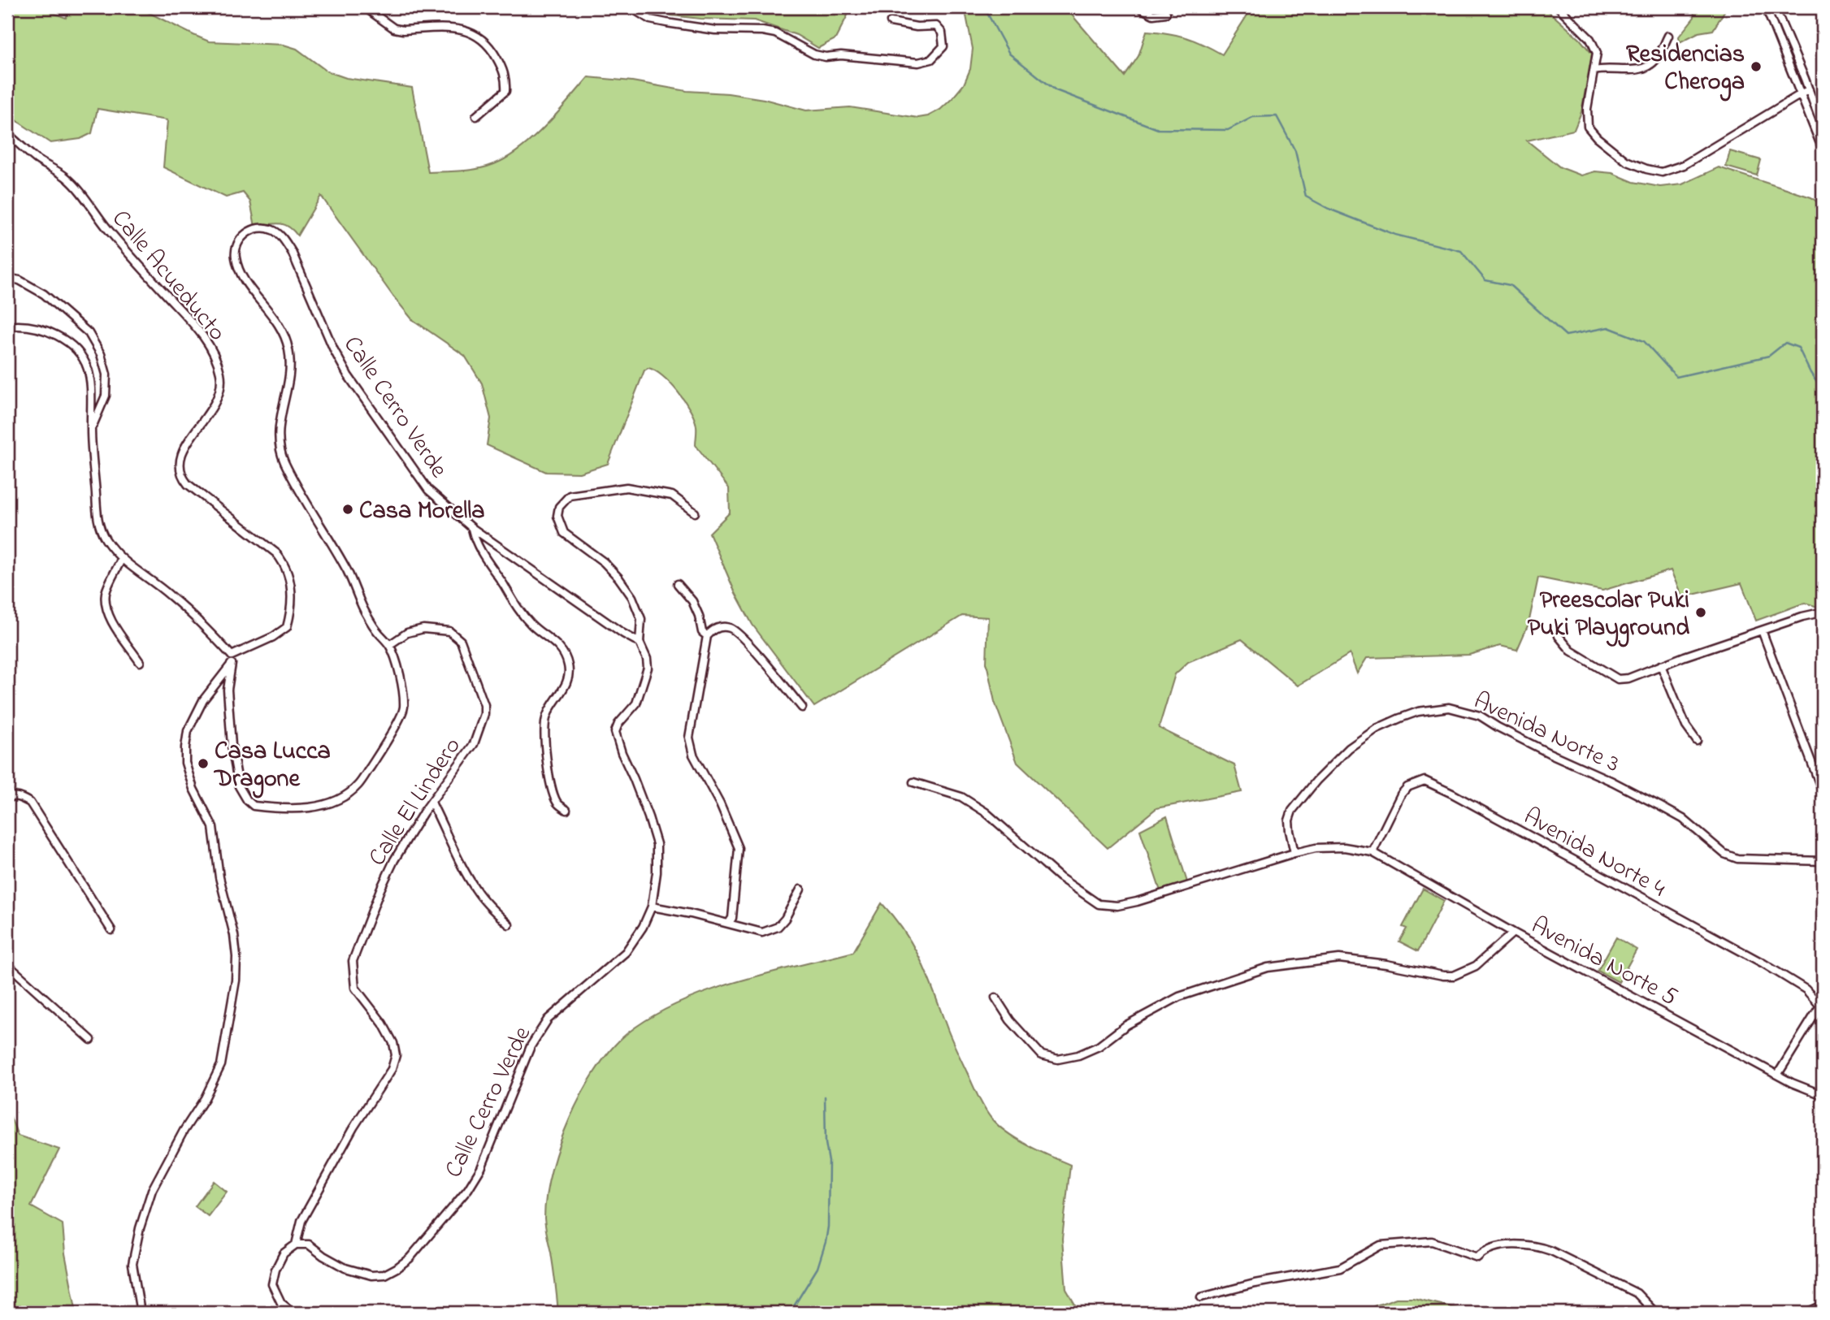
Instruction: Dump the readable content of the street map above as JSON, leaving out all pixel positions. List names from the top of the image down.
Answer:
{
  "streets": {
    "street": [
      "Calle Acueducto",
      "Calle Cerro Verde",
      "Avenida Norte 3",
      "Calle El Lindero",
      "Avenida Norte 4",
      "Avenida Norte 5"
    ]
  },
  "crossings": [
    ["Calle Acueducto", "Calle Cerro Verde"],
    ["Calle Cerro Verde", "Calle El Lindero"],
    ["Avenida Norte 4", "Avenida Norte 5"]
  ],
  "places": [
    "Residencias Cheroga",
    "Casa Morella",
    "Preescolar Puki Puki Playground",
    "Casa Lucca Dragone"
  ]
}
